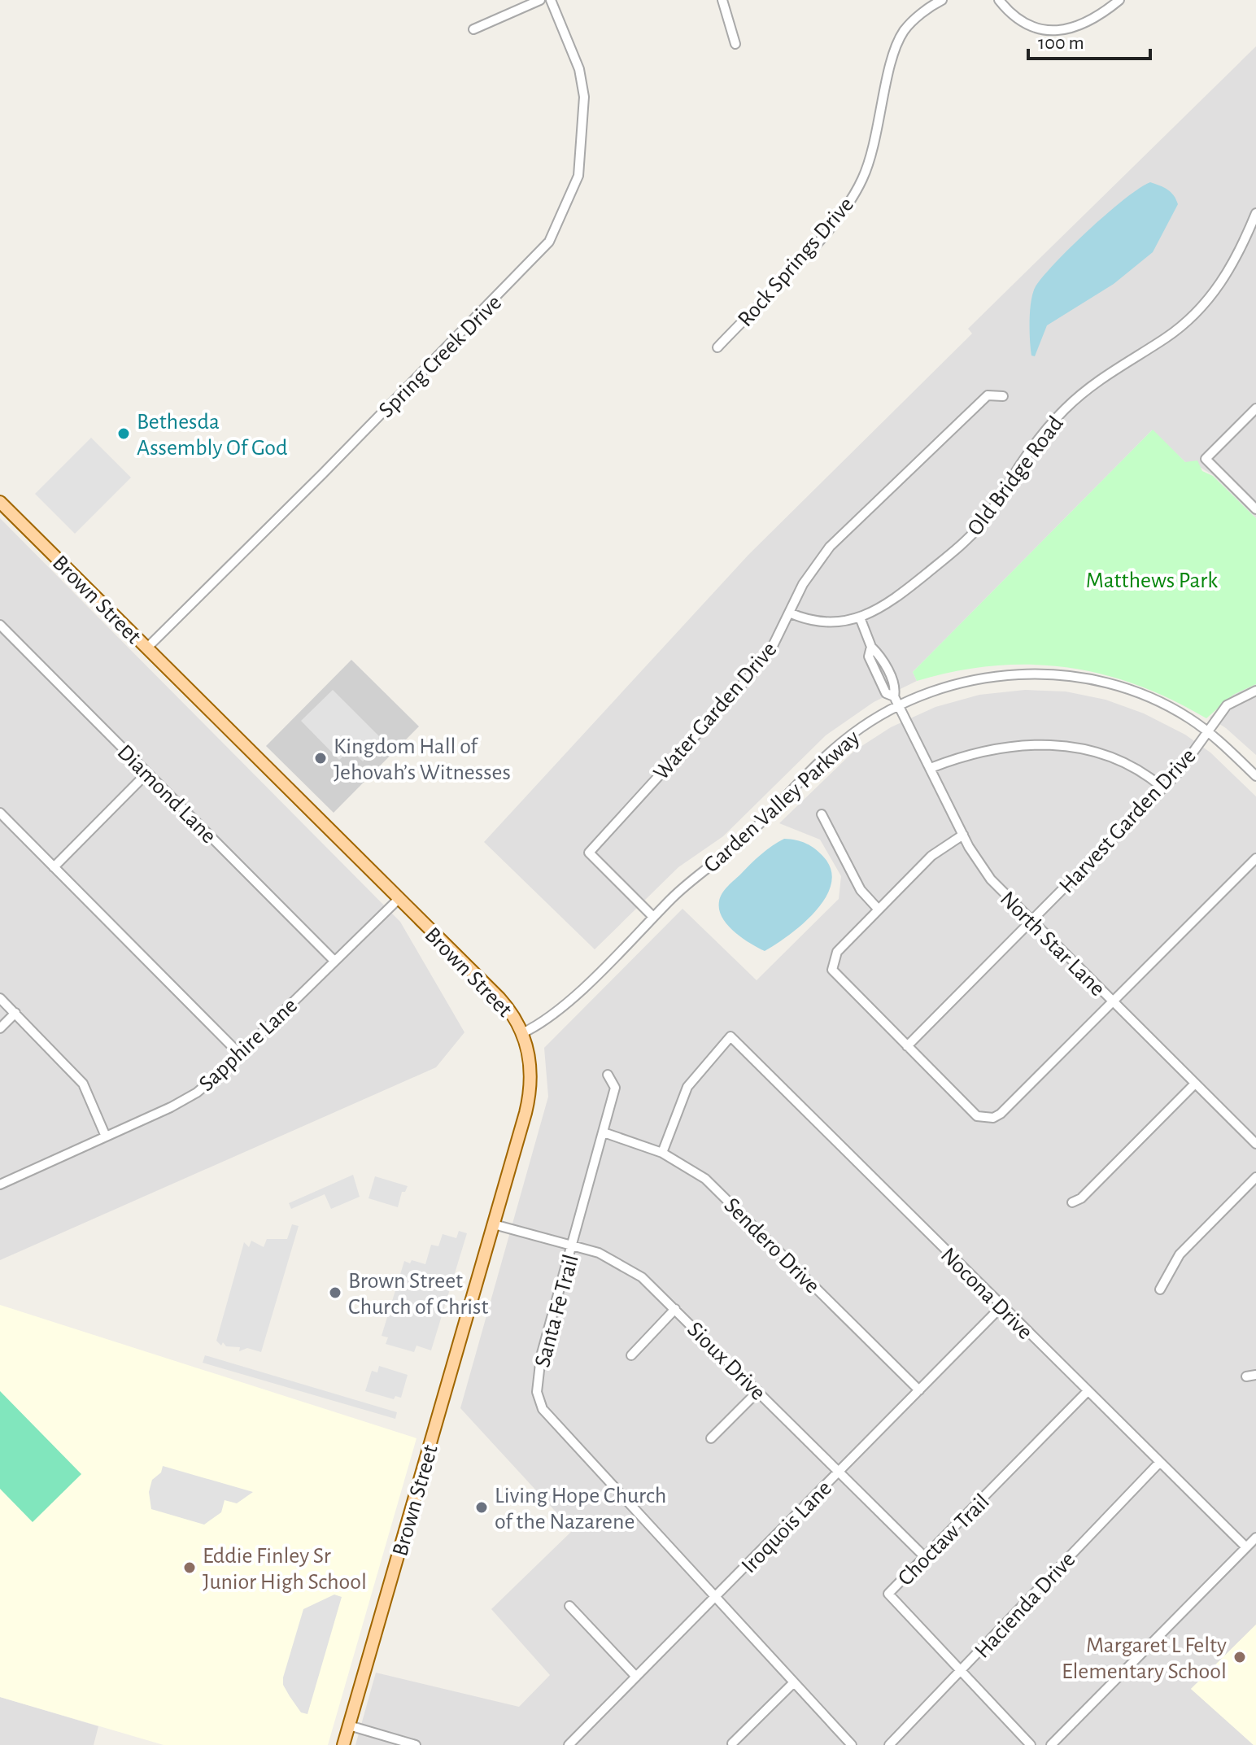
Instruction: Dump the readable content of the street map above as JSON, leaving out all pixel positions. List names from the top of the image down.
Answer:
{
  "streets": {
    "main road": ["Brown Street"],
    "street": [
      "Rock Springs Drive",
      "Spring Creek Drive",
      "Old Bridge Road",
      "Water Garden Drive",
      "Diamond Lane",
      "Garden Valley Parkway",
      "Harvest Garden Drive",
      "North Star Lane",
      "Sapphire Lane",
      "Sendero Drive",
      "Nocona Drive",
      "Santa Fe Trail",
      "Sioux Drive",
      "Iroquois Lane",
      "Choctaw Trail",
      "Hacienda Drive"
    ]
  },
  "crossings": [
    ["Spring Creek Drive", "Brown Street"],
    ["Old Bridge Road", "Water Garden Drive"],
    ["Old Bridge Road", "North Star Lane"],
    ["Brown Street", "Garden Valley Parkway"],
    ["Brown Street", "Sapphire Lane"],
    ["Brown Street", "Sioux Drive"],
    ["Water Garden Drive", "Garden Valley Parkway"],
    ["Diamond Lane", "Sapphire Lane"],
    ["Garden Valley Parkway", "Harvest Garden Drive"],
    ["Garden Valley Parkway", "North Star Lane"],
    ["Harvest Garden Drive", "North Star Lane"],
    ["Sendero Drive", "Nocona Drive"],
    ["Sendero Drive", "Santa Fe Trail"],
    ["Sendero Drive", "Iroquois Lane"],
    ["Nocona Drive", "Iroquois Lane"],
    ["Nocona Drive", "Choctaw Trail"],
    ["Nocona Drive", "Hacienda Drive"],
    ["Santa Fe Trail", "Sioux Drive"],
    ["Santa Fe Trail", "Iroquois Lane"],
    ["Sioux Drive", "Iroquois Lane"],
    ["Sioux Drive", "Choctaw Trail"],
    ["Choctaw Trail", "Hacienda Drive"]
  ],
  "parks": ["Matthews Park"],
  "places": [
    "Bethesda Assembly Of God",
    "Kingdom Hall of Jehovah’s Witnesses",
    "Brown Street Church of Christ",
    "Living Hope Church of the Nazarene",
    "Eddie Finley Sr Junior High School",
    "Margaret L Felty Elementary School"
  ],
  "scale_bar": "100 m"
}
